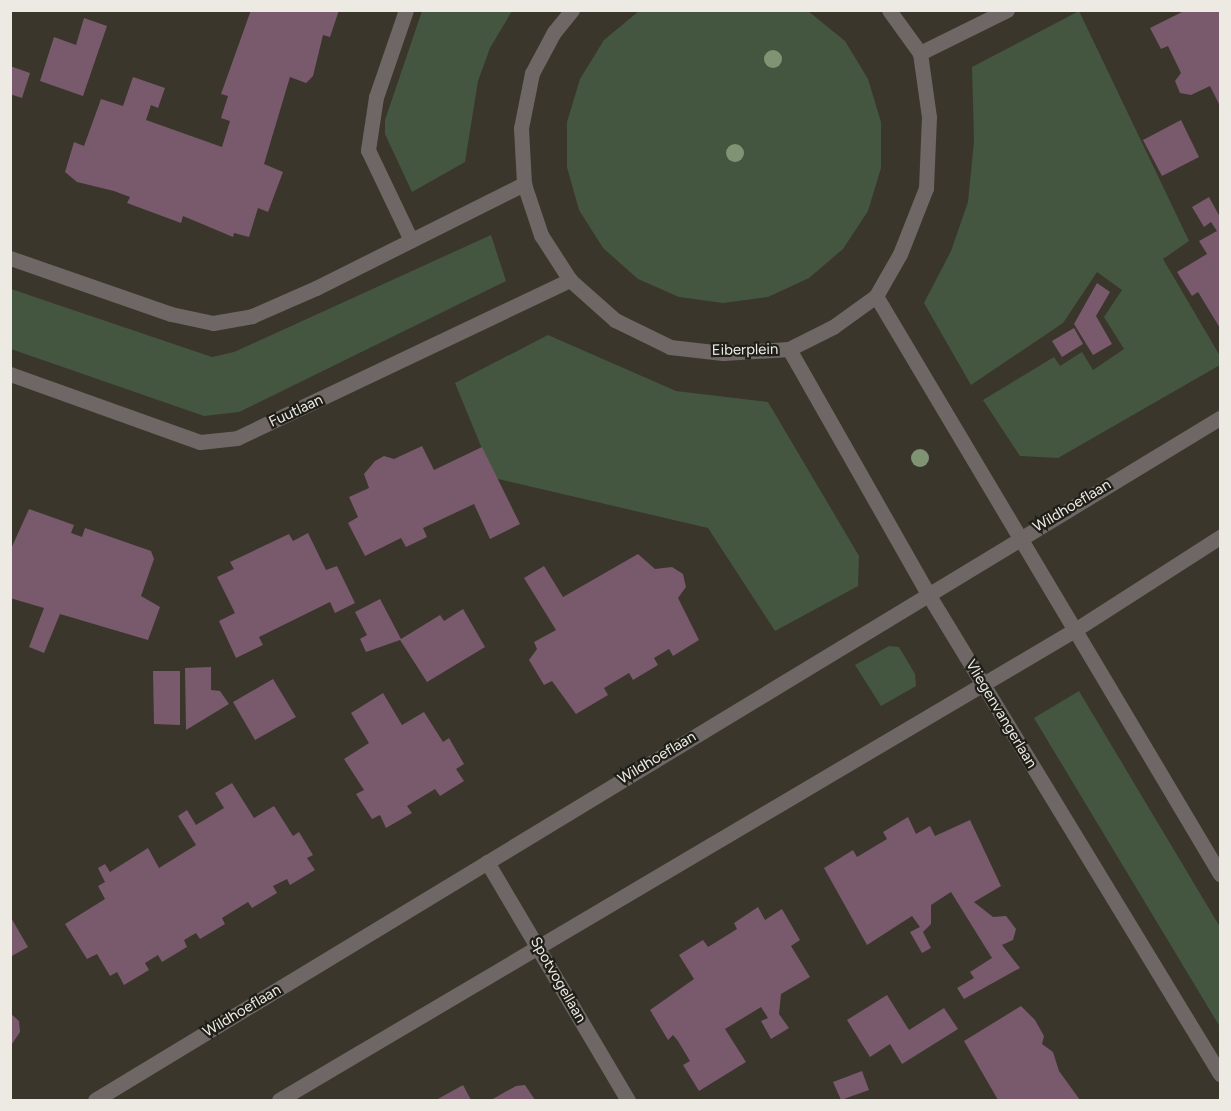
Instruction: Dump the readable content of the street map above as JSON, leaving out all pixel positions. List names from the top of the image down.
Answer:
{
  "streets": {
    "street": [
      "Eiberplein",
      "Fuutlaan",
      "Wildhoeflaan",
      "Vliegenvangerlaan",
      "Spotvogellaan"
    ]
  },
  "crossings": [
    ["Eiberplein", "Fuutlaan"],
    ["Eiberplein", "Vliegenvangerlaan"],
    ["Wildhoeflaan", "Vliegenvangerlaan"],
    ["Wildhoeflaan", "Spotvogellaan"]
  ]
}
